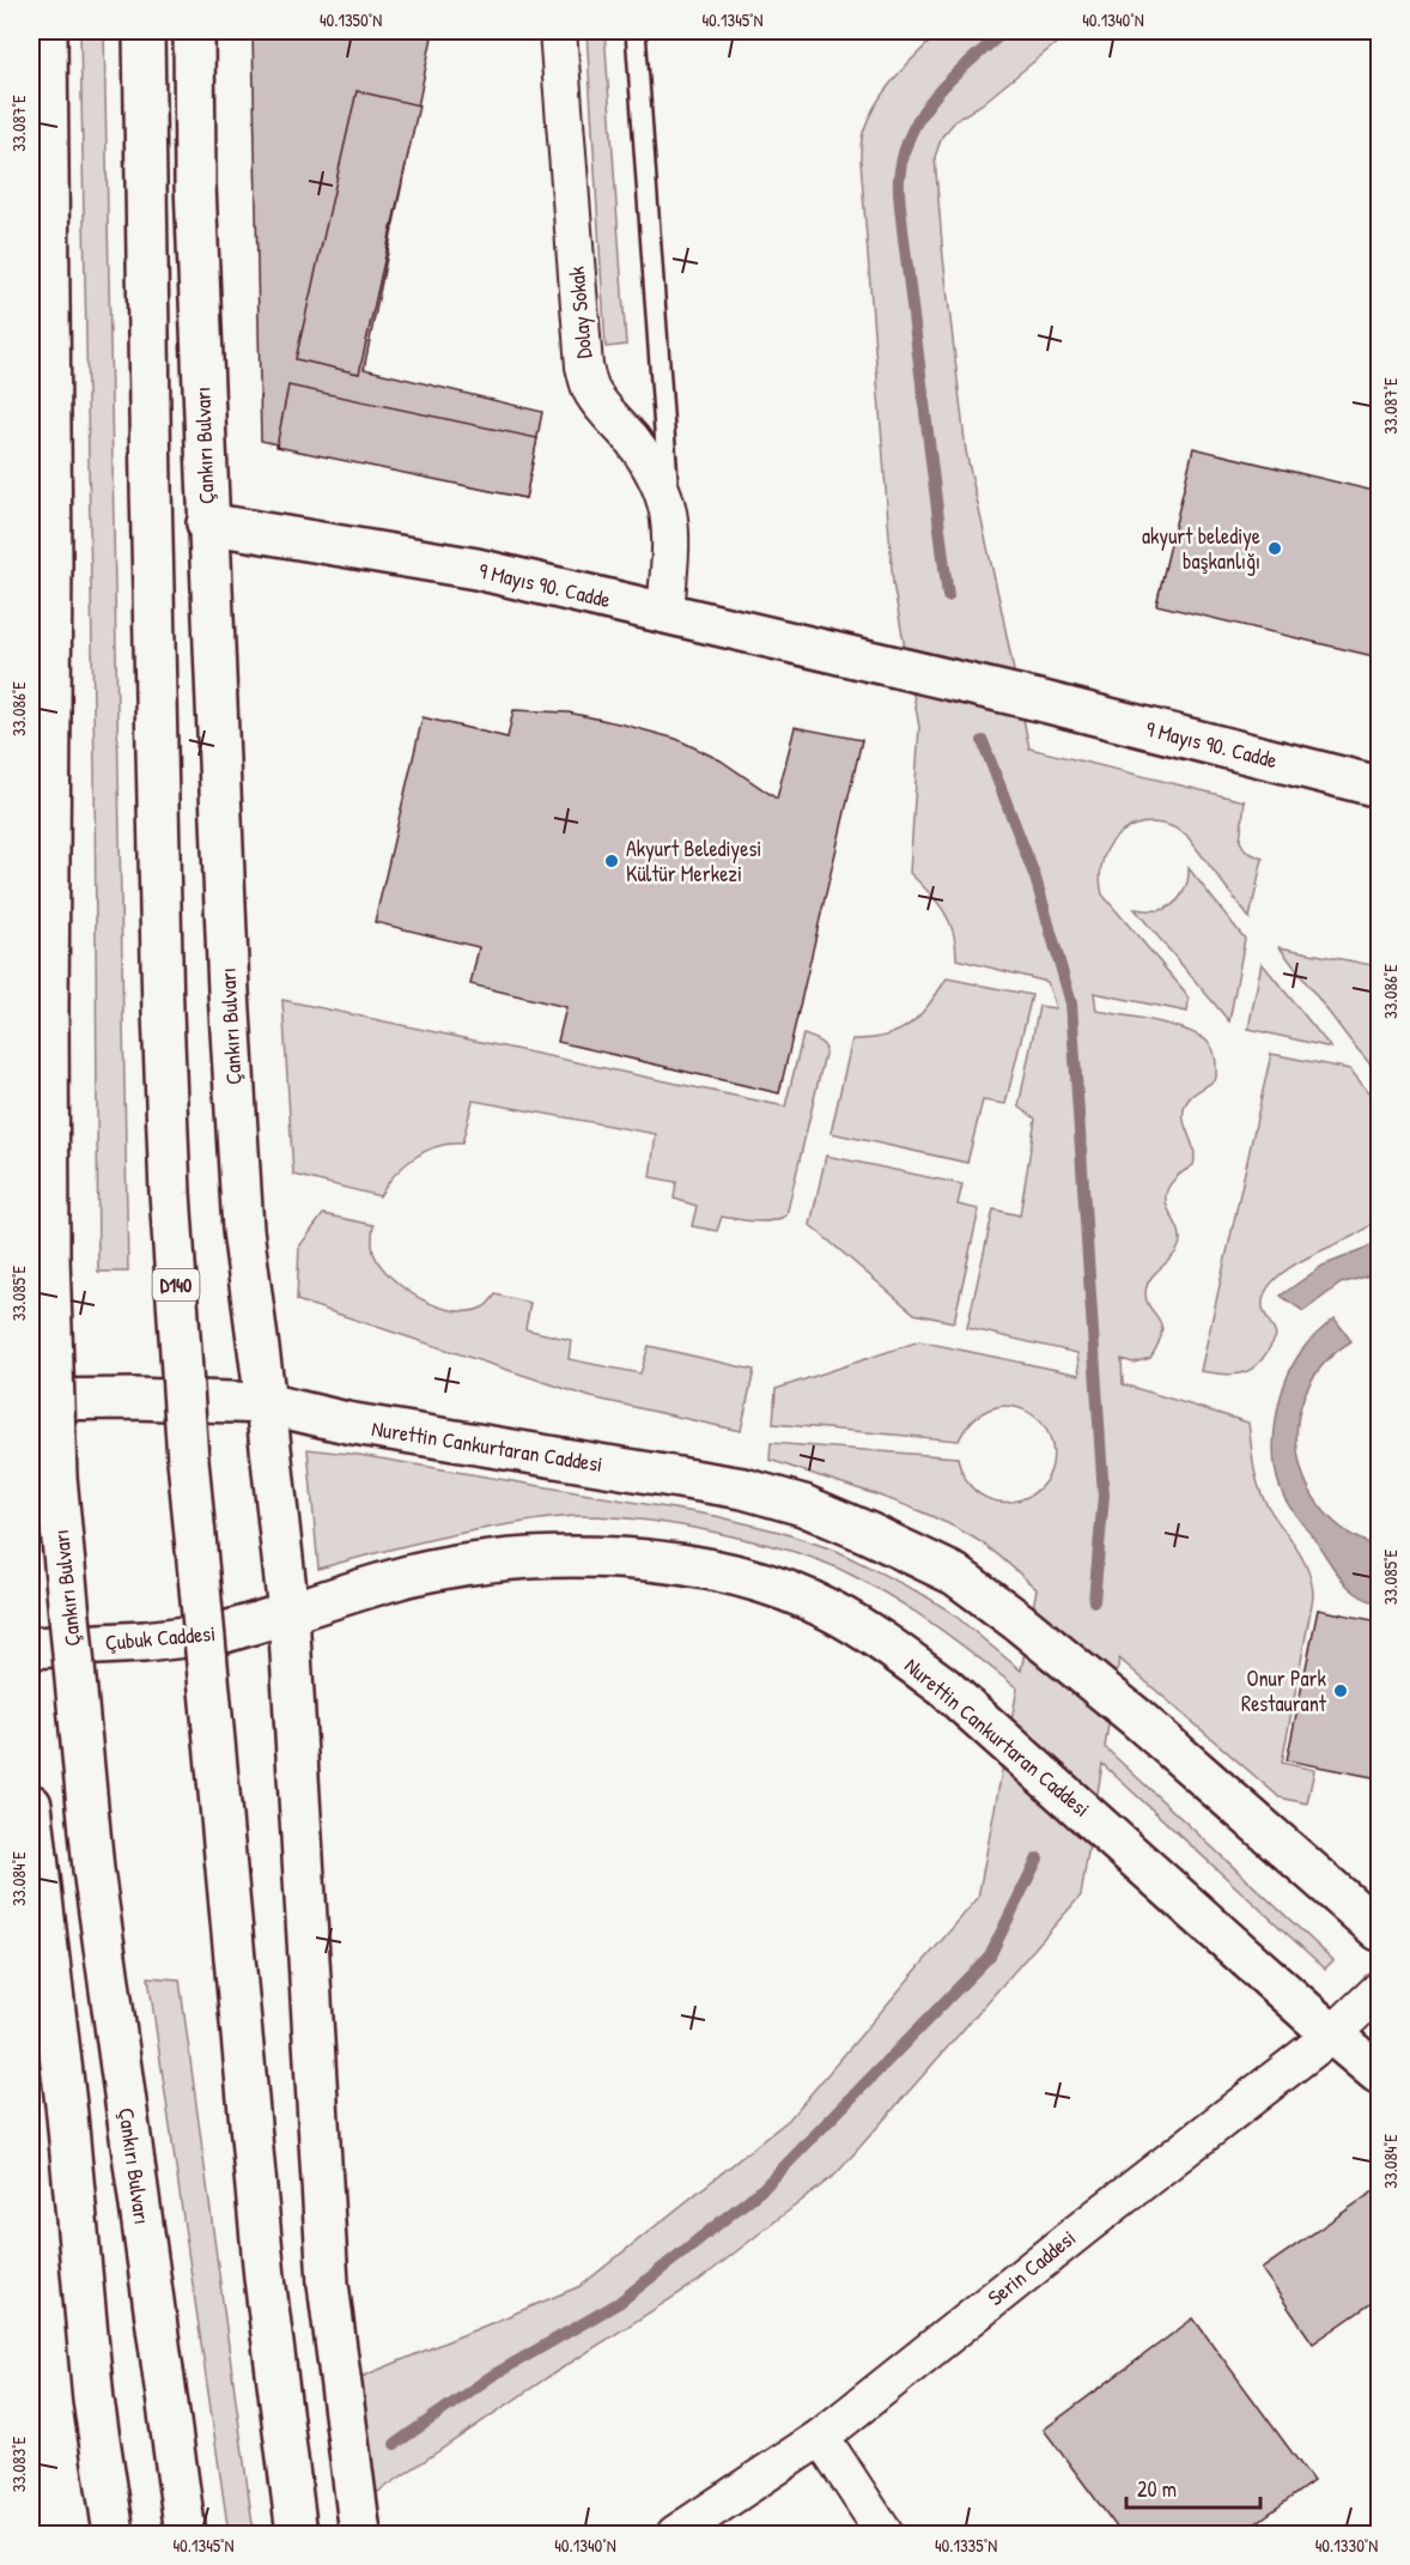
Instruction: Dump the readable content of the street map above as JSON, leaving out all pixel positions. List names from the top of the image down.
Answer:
{
  "streets": {
    "main road": [
      "Çankırı Bulvarı",
      "9 Mayıs 90. Cadde",
      "D140",
      "Nurettin Cankurtaran Caddesi",
      "Çubuk Caddesi"
    ],
    "street": ["Dolay Sokak", "Serin Caddesi"]
  },
  "crossings": [
    ["Dolay Sokak", "9 Mayıs 90. Cadde"],
    ["Çankırı Bulvarı", "9 Mayıs 90. Cadde"],
    ["Çankırı Bulvarı", "Nurettin Cankurtaran Caddesi"],
    ["Çankırı Bulvarı", "Çubuk Caddesi"],
    ["Nurettin Cankurtaran Caddesi", "Çubuk Caddesi"],
    ["Nurettin Cankurtaran Caddesi", "Serin Caddesi"]
  ],
  "places": ["akyurt belediye başkanlığı", "Akyurt Belediyesi Kültür Merkezi", "Onur Park Restaurant"],
  "scale_bar": "20 m",
  "coordinates": [
    "40.1350°N",
    "40.1345°N",
    "40.1340°N",
    "33.087°E",
    "33.086°E",
    "33.085°E",
    "33.084°E",
    "33.083°E",
    "40.1335°N",
    "40.1330°N"
  ]
}
